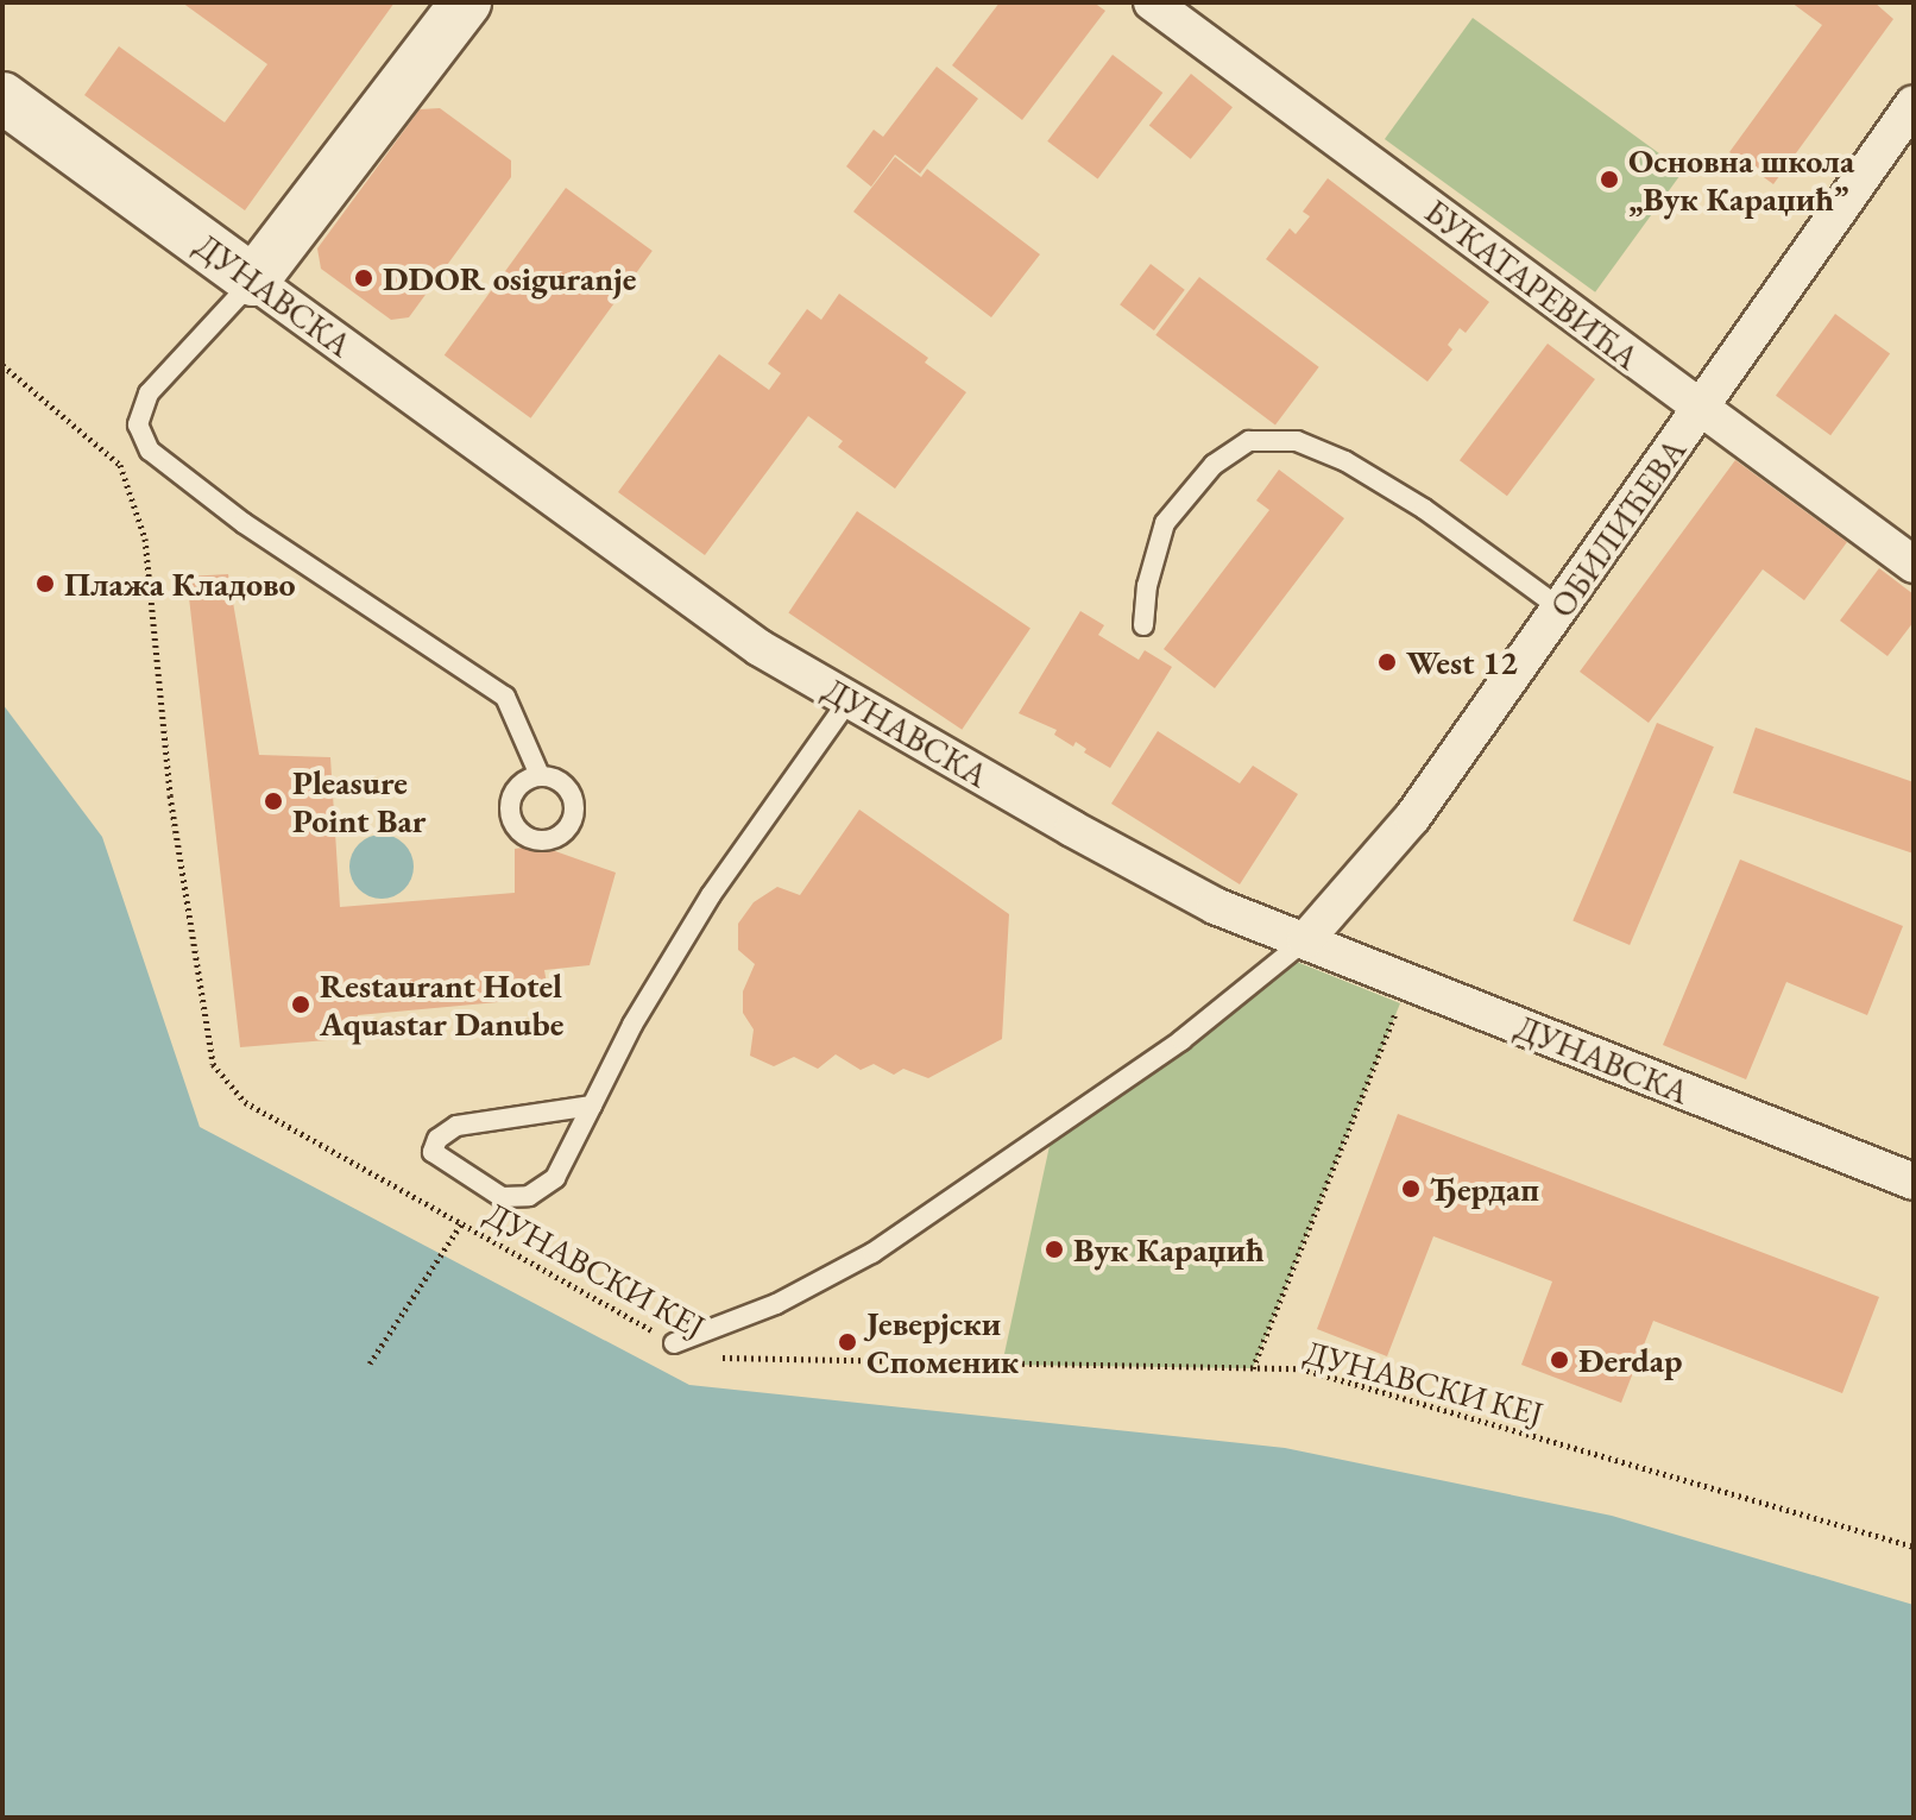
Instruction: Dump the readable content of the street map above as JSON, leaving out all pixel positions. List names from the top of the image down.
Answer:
{
  "streets": {
    "main road": ["ДУНАВСКА"],
    "street": ["БУКАТАРЕВИЋА", "ОБИЛИЋЕВА"],
    "path": ["ДУНАВСКИ КЕЈ"]
  },
  "crossings": [
    ["БУКАТАРЕВИЋА", "ОБИЛИЋЕВА"],
    ["ДУНАВСКА", "ОБИЛИЋЕВА"]
  ],
  "places": [
    "Основна школа „Вук Караџић”",
    "DDOR osiguranje",
    "Плажа Кладово",
    "West 12",
    "Pleasure Point Bar",
    "Restaurant Hotel Aquastar Danube",
    "Ђердап",
    "Вук Караџић",
    "Јеверјски Споменик",
    "Đerdap"
  ]
}
